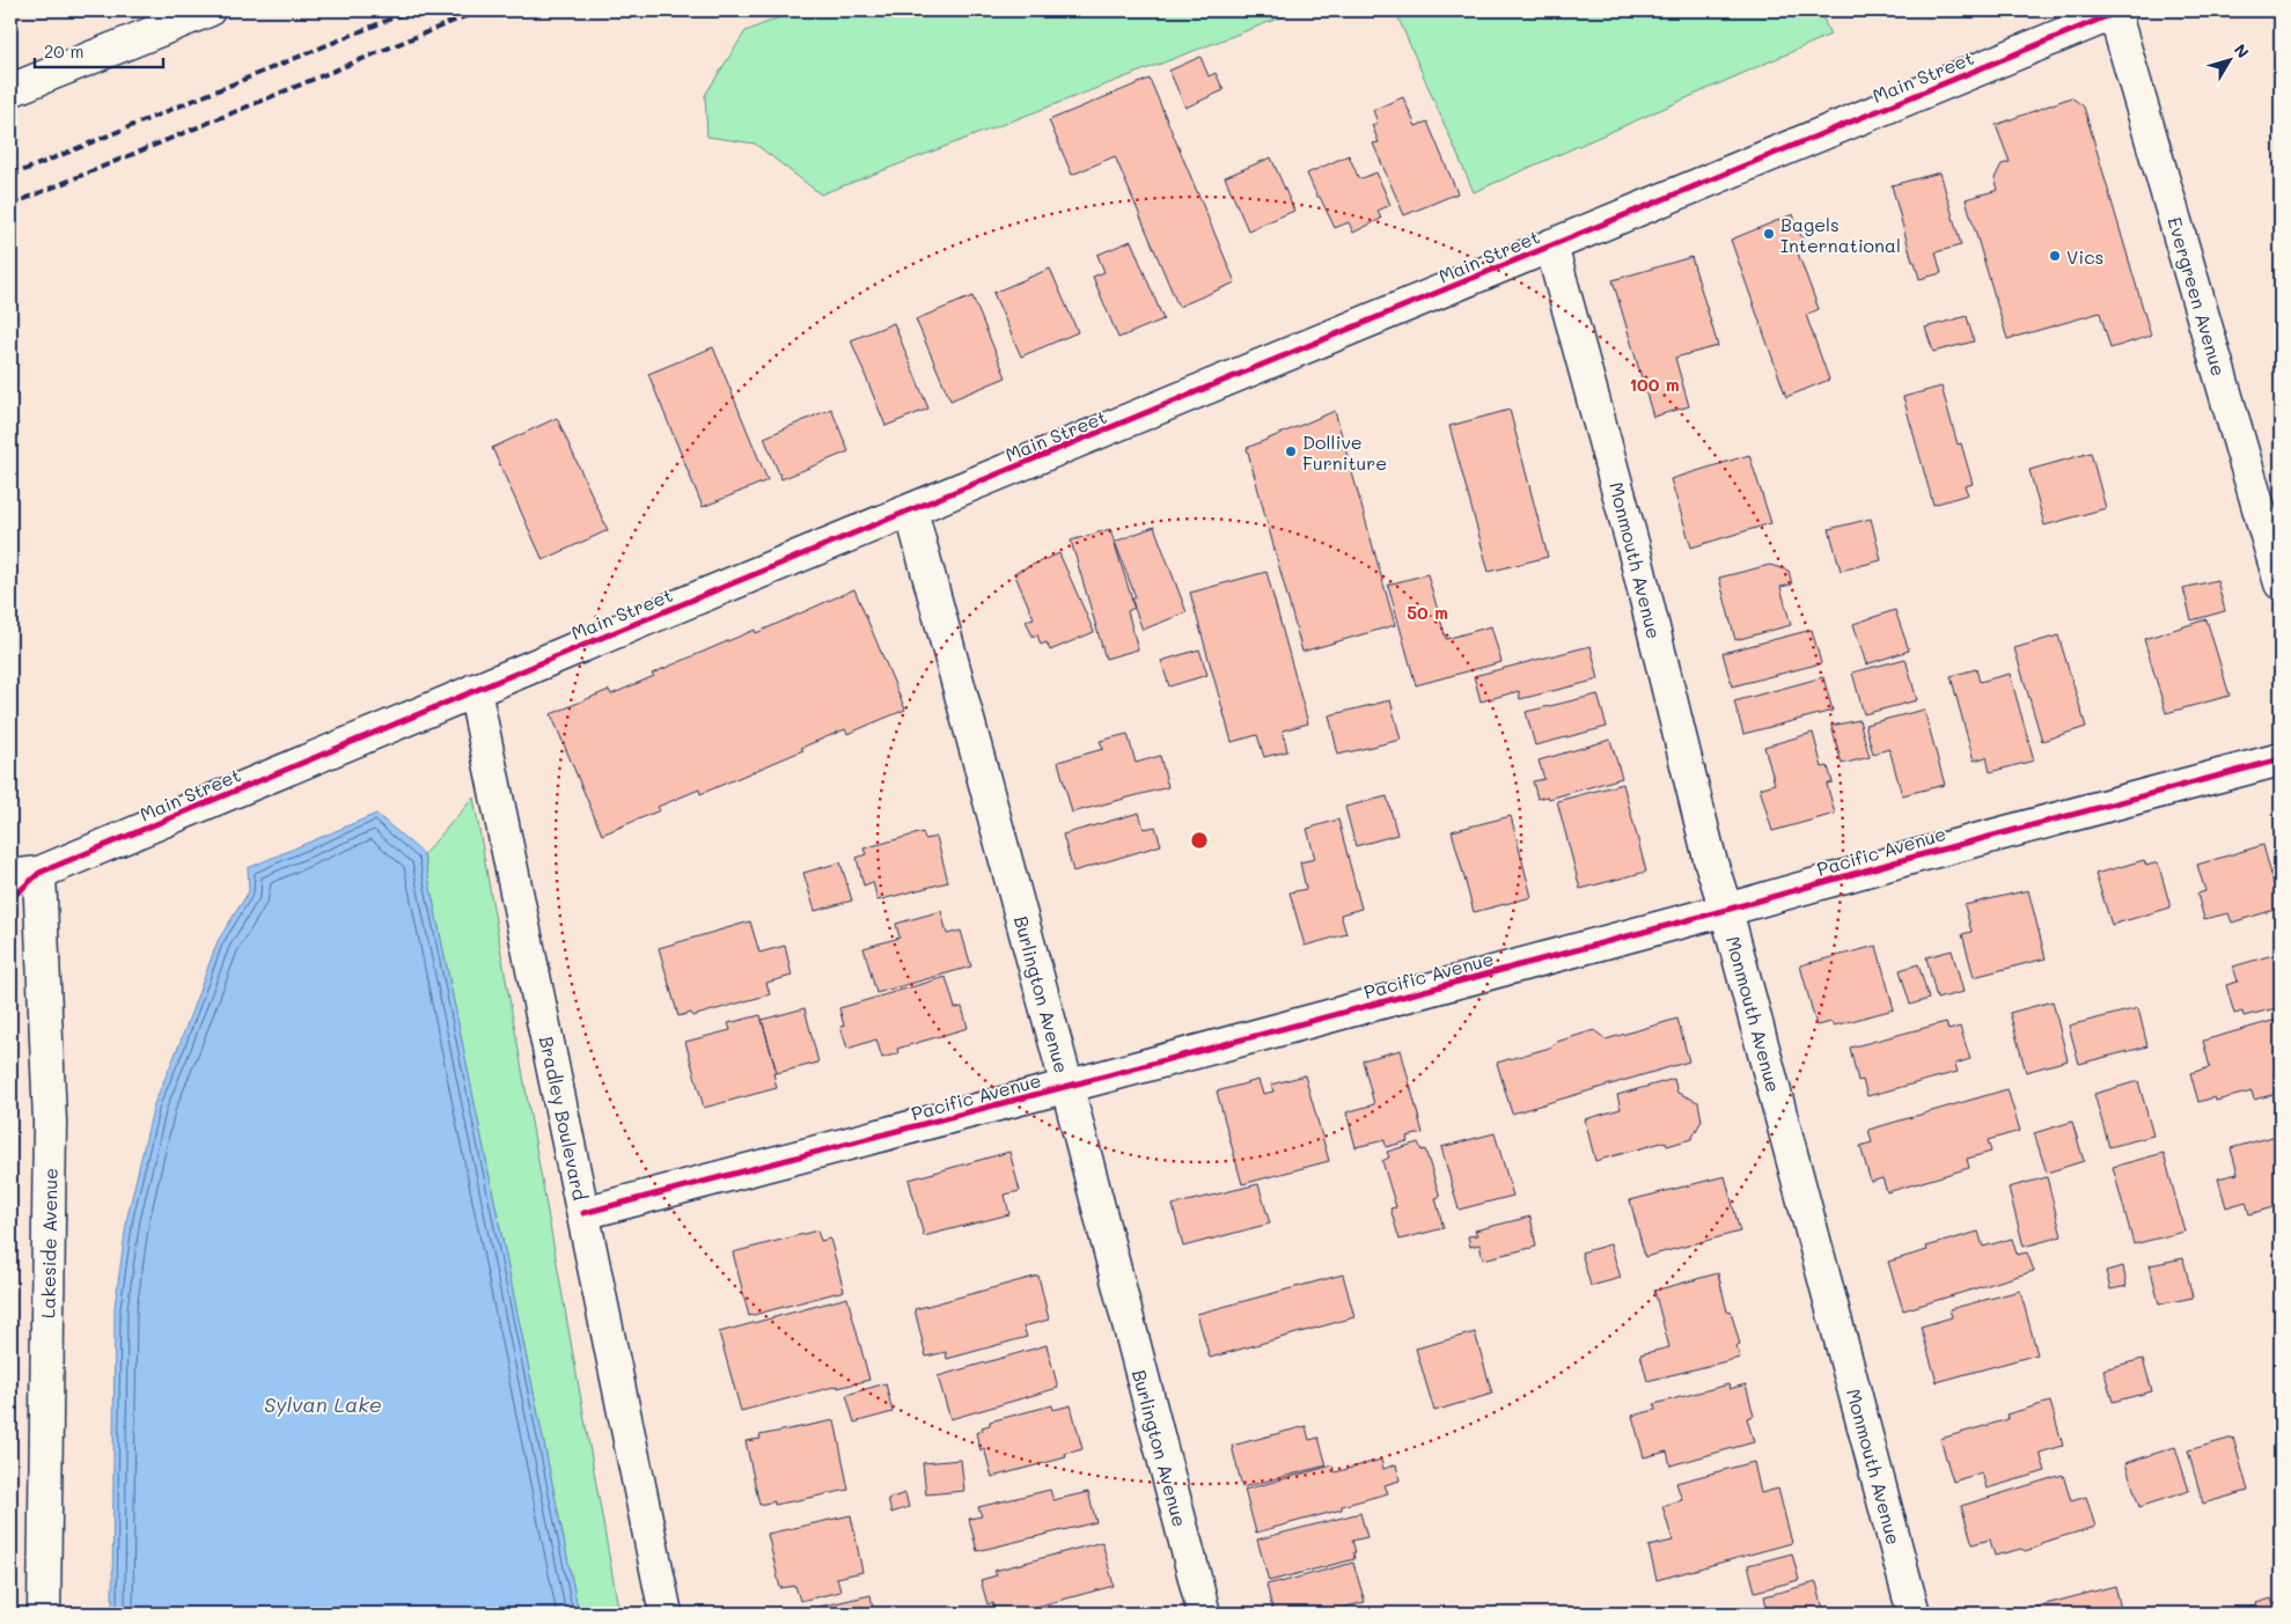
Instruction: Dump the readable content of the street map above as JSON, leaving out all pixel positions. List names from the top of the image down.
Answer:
{
  "streets": {
    "street": [
      "Main Street",
      "Evergreen Avenue",
      "Monmouth Avenue",
      "Pacific Avenue",
      "Burlington Avenue",
      "Bradley Boulevard",
      "Lakeside Avenue"
    ]
  },
  "crossings": [
    ["Main Street", "Evergreen Avenue"],
    ["Main Street", "Monmouth Avenue"],
    ["Main Street", "Burlington Avenue"],
    ["Main Street", "Bradley Boulevard"],
    ["Main Street", "Lakeside Avenue"],
    ["Monmouth Avenue", "Pacific Avenue"],
    ["Pacific Avenue", "Burlington Avenue"],
    ["Pacific Avenue", "Bradley Boulevard"]
  ],
  "water": ["Sylvan Lake"],
  "places": ["Bagels International", "Vics", "Dollive Furniture"],
  "scale_bar": "20 m",
  "north": "top right",
  "rings": ["100 m", "50 m"]
}
